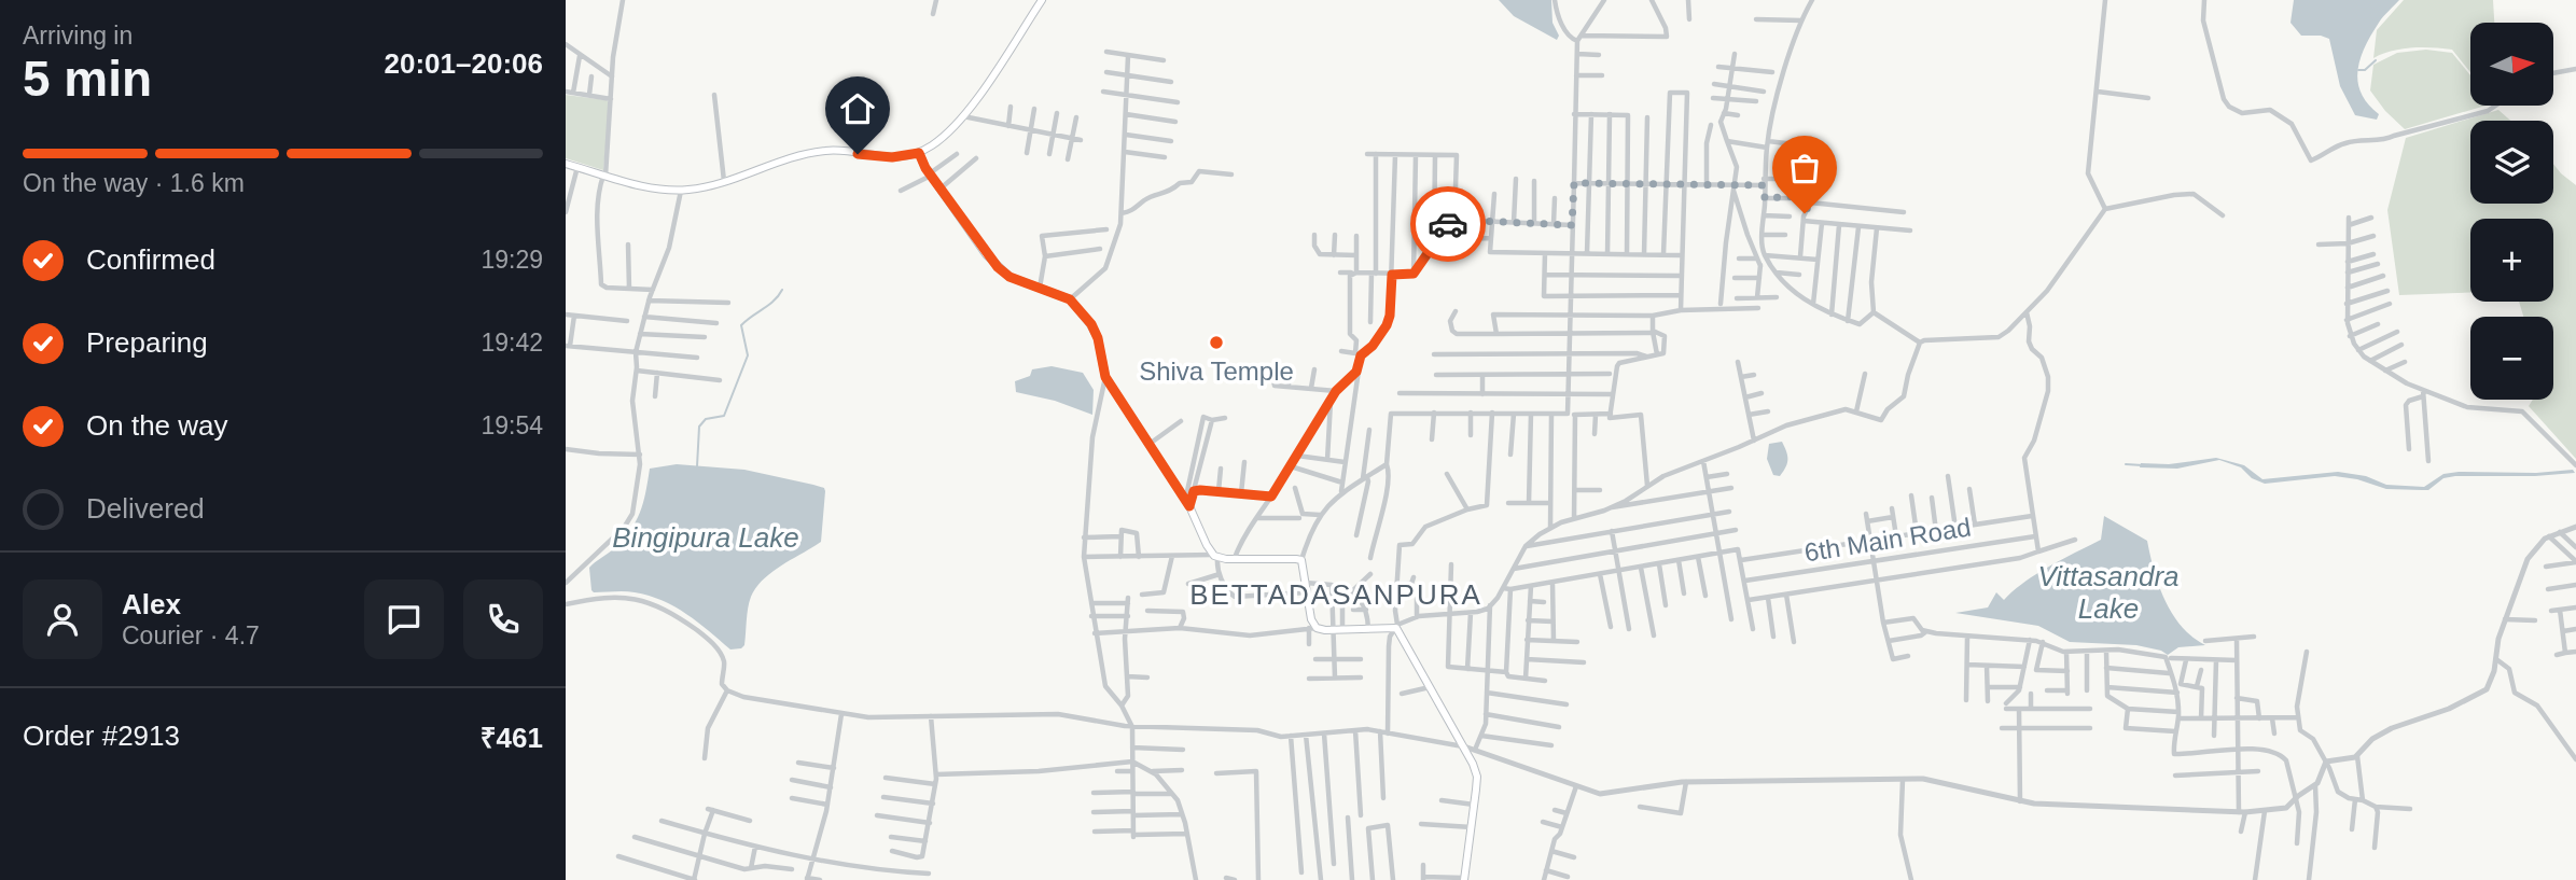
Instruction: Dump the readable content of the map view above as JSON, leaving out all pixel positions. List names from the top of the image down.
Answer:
{
  "streets": {
    "street": ["6th Main Road"]
  },
  "districts": ["BETTADASANPURA"],
  "water": ["Bingipura Lake", "Vittasandra Lake"],
  "places": ["Shiva Temple"],
  "north": "right",
  "page": {
    "heading": ["5 min", "Arriving in", "20:01–20:06"],
    "panel": [
      "Alex",
      "Courier · 4.7",
      "Order #2913",
      "₹461"
    ],
    "map_buttons": ["+", "−"],
    "bar": "On the way · 1.6 km",
    "list": [
      ["Confirmed", "19:29"],
      ["Preparing", "19:42"],
      ["On the way", "19:54"],
      "Delivered"
    ]
  }
}
